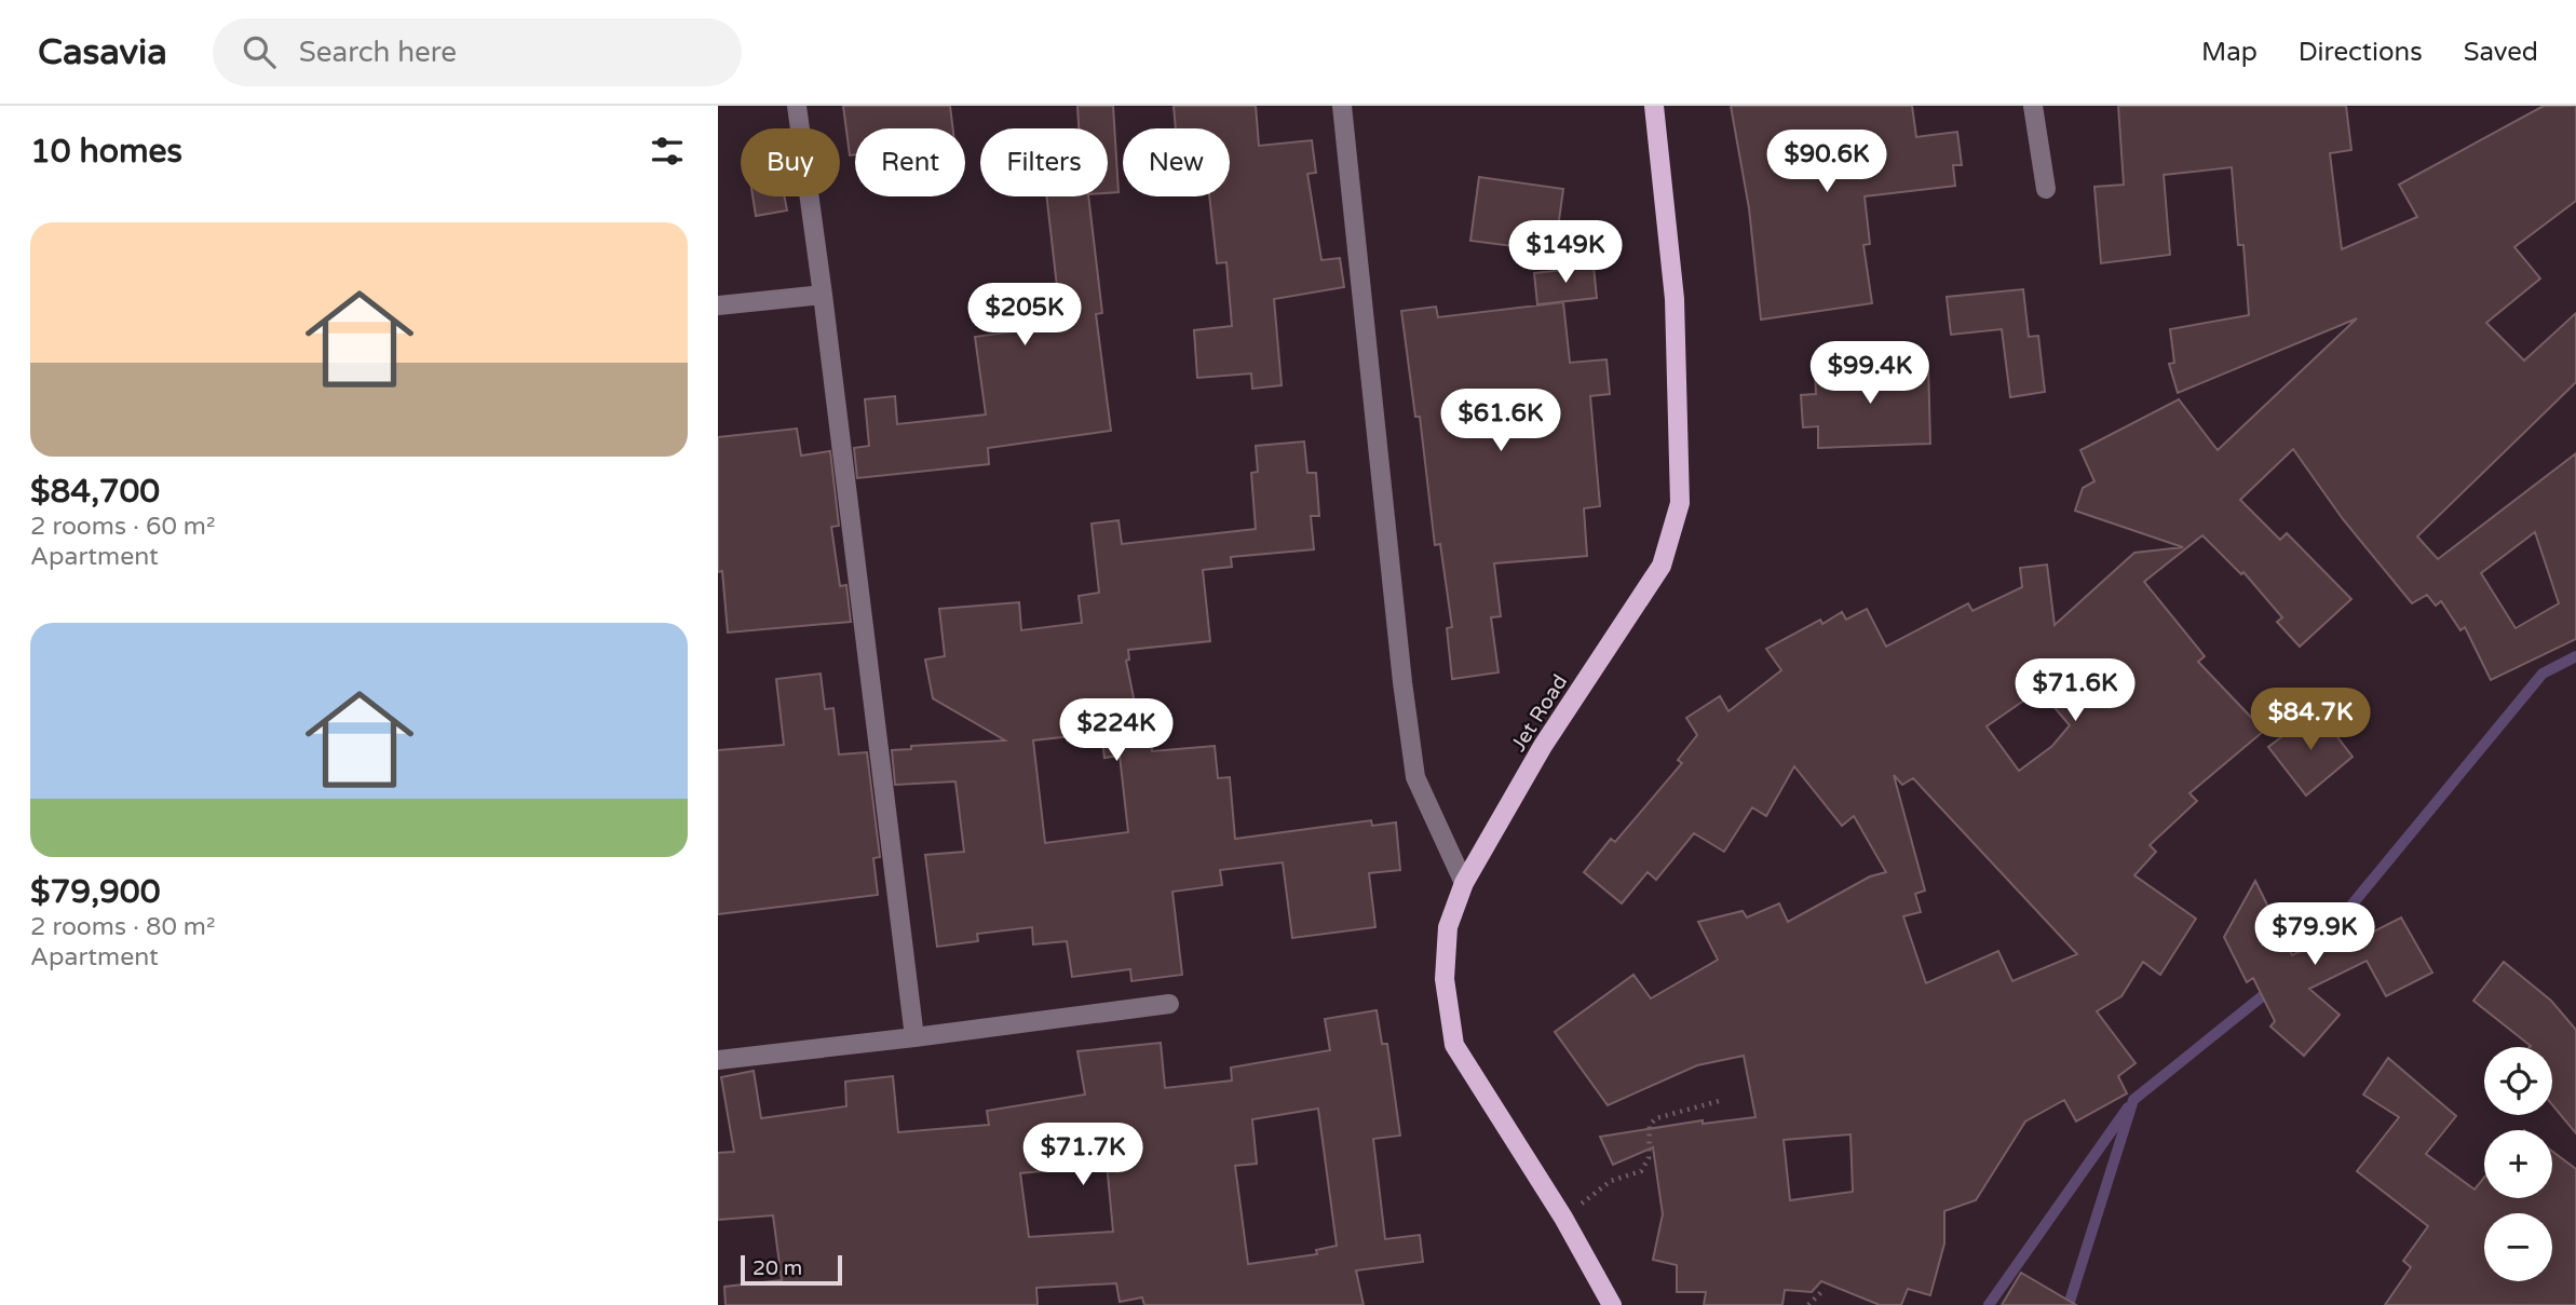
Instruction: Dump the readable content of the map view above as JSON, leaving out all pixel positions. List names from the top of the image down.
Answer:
{
  "streets": {
    "main road": ["Jet Road"]
  },
  "scale_bar": "20 m",
  "page": {
    "header": "Casavia",
    "search": "Search here",
    "nav": ["Map", "Directions", "Saved"],
    "heading": "10 homes",
    "chip": [
      "Buy",
      "Rent",
      "Filters",
      "New"
    ],
    "price": [
      "$90.6K",
      "$149K",
      "$205K",
      "$99.4K",
      "$61.6K",
      "$71.6K",
      "$84.7K",
      "$224K",
      "$79.9K",
      "$71.7K"
    ],
    "list": [
      {
        "name": "$84,700",
        "note": "2 rooms · 60 m² · Apartment"
      },
      {
        "name": "$79,900",
        "note": "2 rooms · 80 m² · Apartment"
      }
    ],
    "map_buttons": ["+", "−"],
    "scale": "20 m"
  }
}
